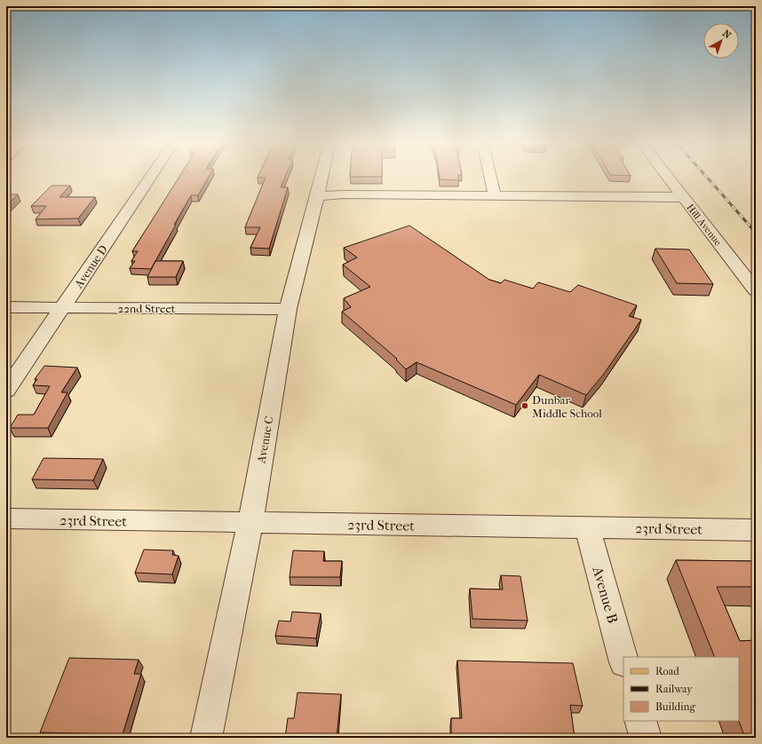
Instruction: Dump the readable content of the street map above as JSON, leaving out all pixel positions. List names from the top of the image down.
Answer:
{
  "streets": {
    "street": [
      "Hill Avenue",
      "Avenue D",
      "22nd Street",
      "Avenue C",
      "23rd Street",
      "Avenue B"
    ]
  },
  "crossings": [
    ["Avenue D", "22nd Street"],
    ["22nd Street", "Avenue C"],
    ["Avenue C", "23rd Street"],
    ["23rd Street", "Avenue B"]
  ],
  "places": ["Dunbar Middle School"],
  "legend": ["Road", "Railway", "Building"],
  "north": "top right"
}
